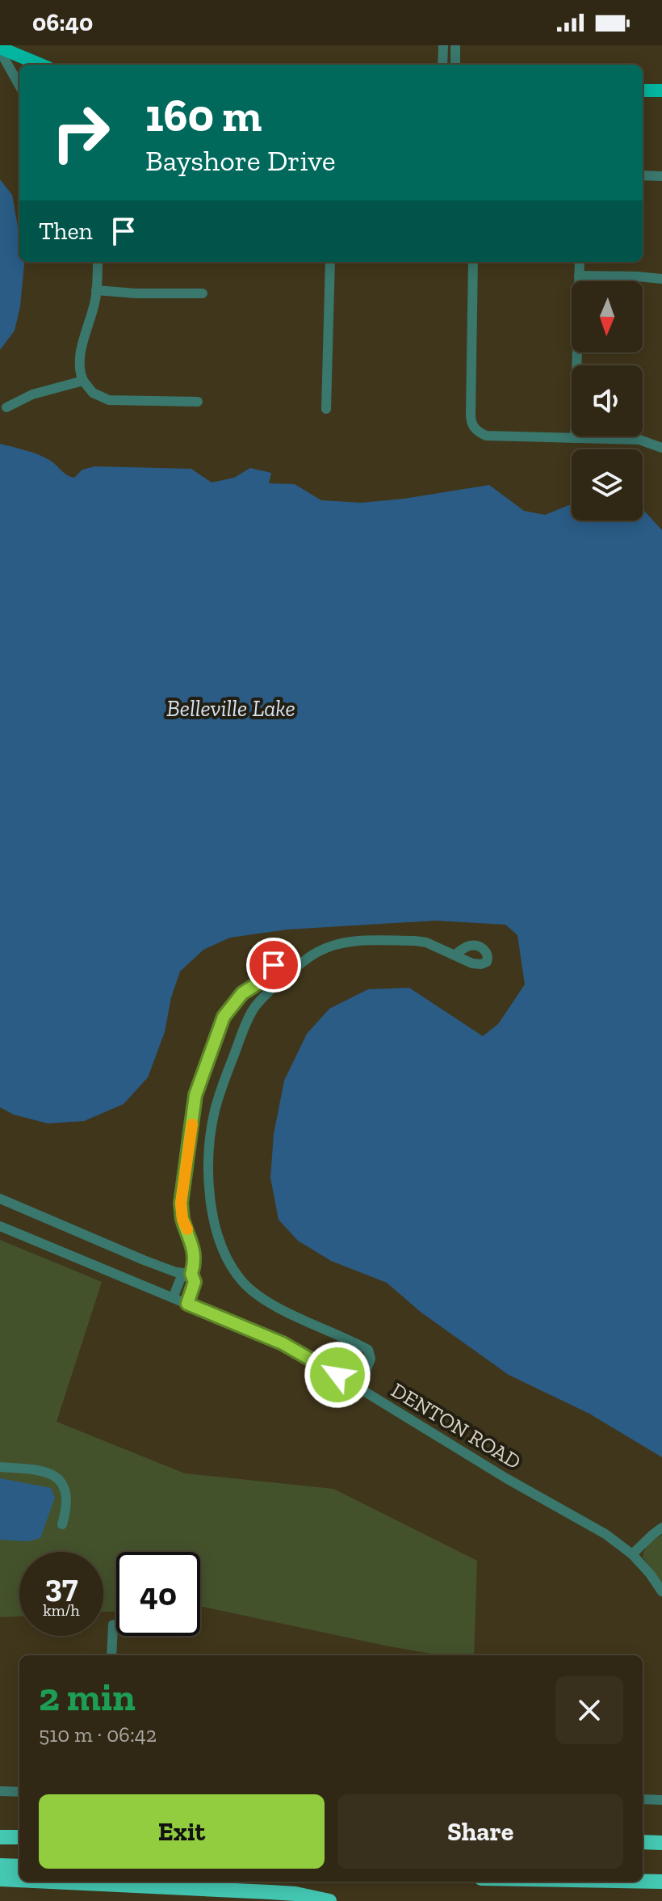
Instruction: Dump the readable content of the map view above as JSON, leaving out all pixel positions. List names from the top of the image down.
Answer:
{
  "streets": {
    "street": ["DENTON ROAD"]
  },
  "water": ["Belleville Lake"],
  "north": "bottom",
  "page": {
    "status": "06:40",
    "turn": ["160 m", "Bayshore Drive"],
    "then": "Then",
    "speed": "37 km/h",
    "limit": "40",
    "heading": ["2 min", "510 m · 06:42"],
    "buttons": ["Exit", "Share"]
  }
}
